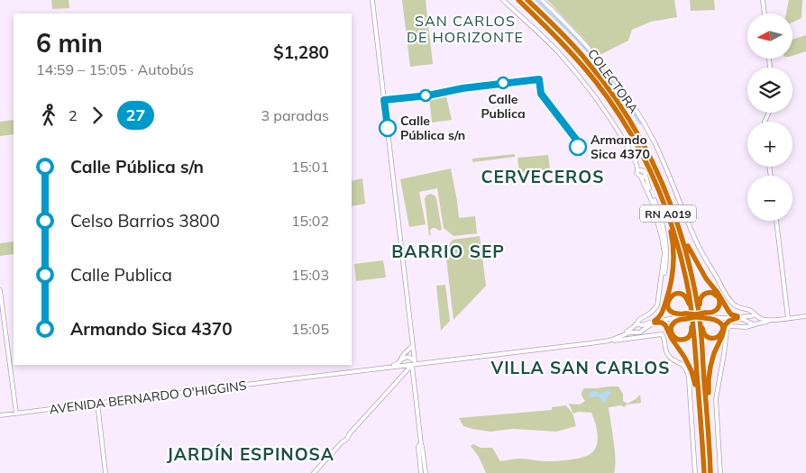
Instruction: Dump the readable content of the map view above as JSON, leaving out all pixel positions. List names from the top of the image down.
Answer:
{
  "streets": {
    "highway": ["RN A019"],
    "main road": ["COLECTORA", "AVENIDA BERNARDO O'HIGGINS"]
  },
  "districts": [
    "SAN CARLOS DE HORIZONTE",
    "CERVECEROS",
    "BARRIO SEP",
    "VILLA SAN CARLOS",
    "JARDÍN ESPINOSA"
  ],
  "places": ["Calle Publica", "Calle Pública s/n", "Armando Sica 4370"],
  "lines": ["bus line 27"],
  "north": "left",
  "page": {
    "map_buttons": ["+", "−"],
    "heading": ["6 min", "14:59 – 15:05 · Autobús", "$1,280"],
    "legs": ["2", "27", "3 paradas"],
    "list": [
      {
        "name": "Calle Pública s/n",
        "value": "15:01"
      },
      {
        "name": "Celso Barrios 3800",
        "value": "15:02"
      },
      {
        "name": "Calle Publica",
        "value": "15:03"
      },
      {
        "name": "Armando Sica 4370",
        "value": "15:05"
      }
    ]
  }
}
